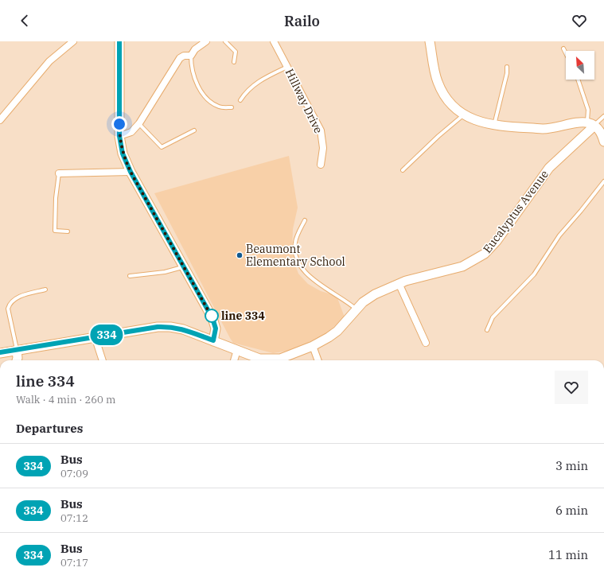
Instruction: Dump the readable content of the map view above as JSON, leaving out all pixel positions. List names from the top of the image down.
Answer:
{
  "streets": {
    "main road": ["Eucalyptus Avenue"],
    "street": ["Hillway Drive"]
  },
  "places": ["Beaumont Elementary School", "line 334"],
  "lines": ["bus line 334"],
  "north": "top left",
  "page": {
    "header": "Railo",
    "on_map": "334",
    "heading": [
      ["line 334", "Walk · 4 min · 260 m"],
      "Departures"
    ],
    "list": [
      {
        "mark": "334",
        "name": "Bus",
        "note": "07:09",
        "value": "3 min"
      },
      {
        "mark": "334",
        "name": "Bus",
        "note": "07:12",
        "value": "6 min"
      },
      {
        "mark": "334",
        "name": "Bus",
        "note": "07:17",
        "value": "11 min"
      }
    ]
  }
}
